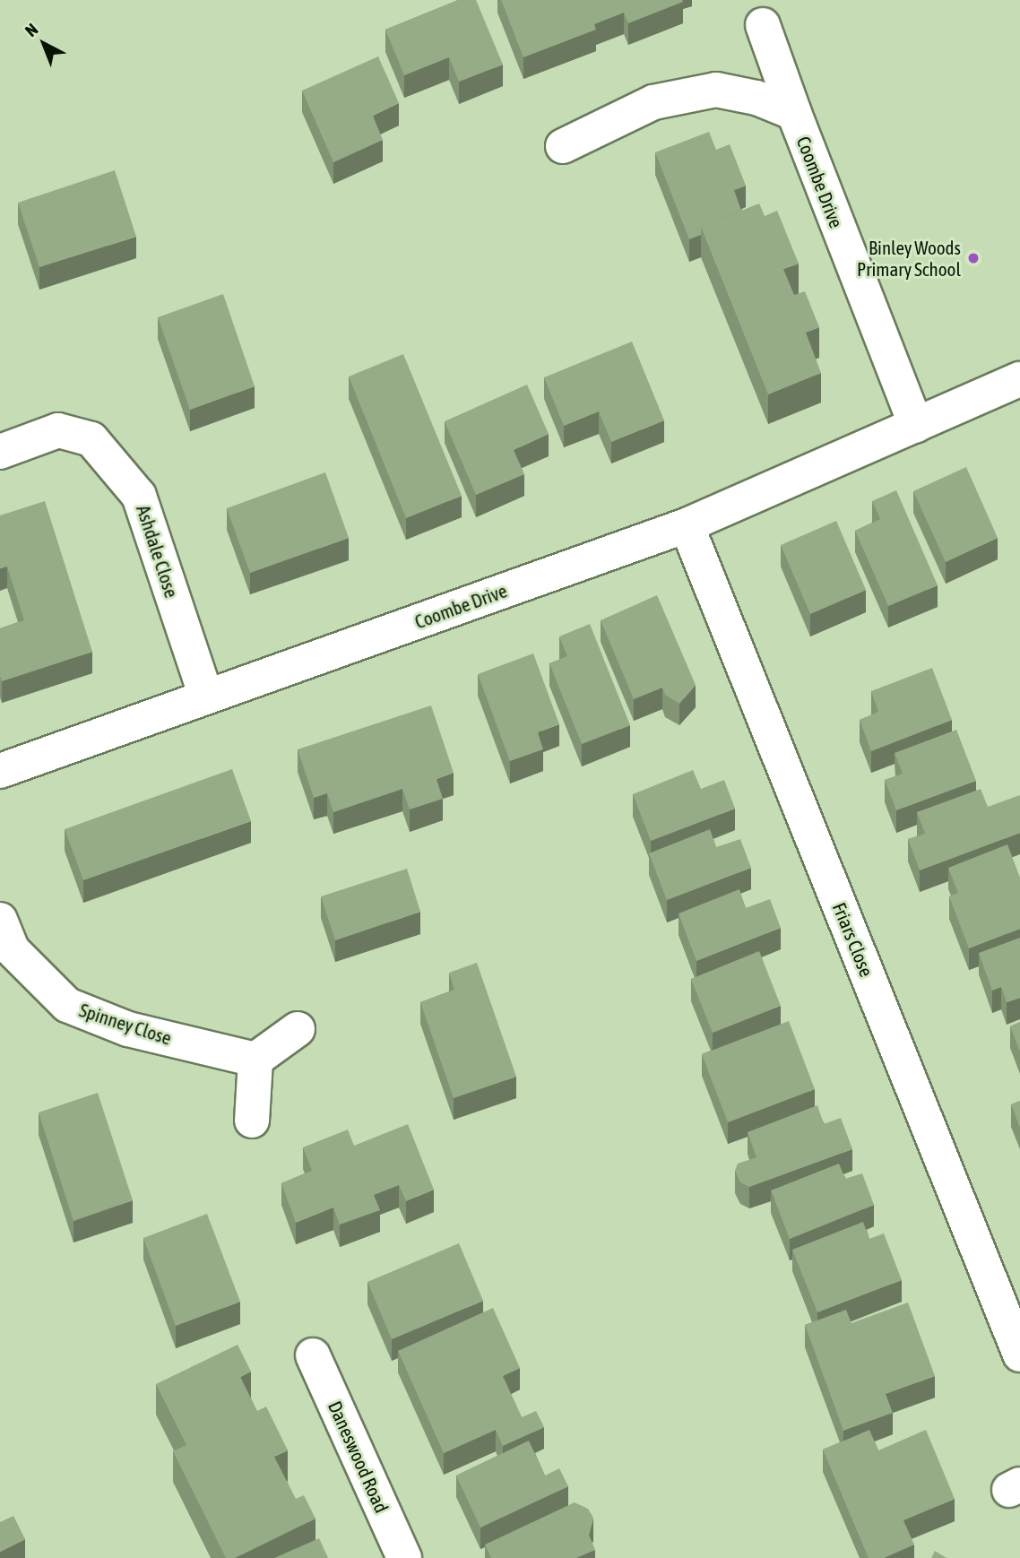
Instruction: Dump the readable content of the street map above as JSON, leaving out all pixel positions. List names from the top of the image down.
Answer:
{
  "streets": {
    "street": [
      "Coombe Drive",
      "Ashdale Close",
      "Friars Close",
      "Spinney Close",
      "Daneswood Road"
    ]
  },
  "crossings": [
    ["Coombe Drive", "Ashdale Close"],
    ["Coombe Drive", "Friars Close"]
  ],
  "places": ["Binley Woods Primary School"],
  "north": "top left"
}
